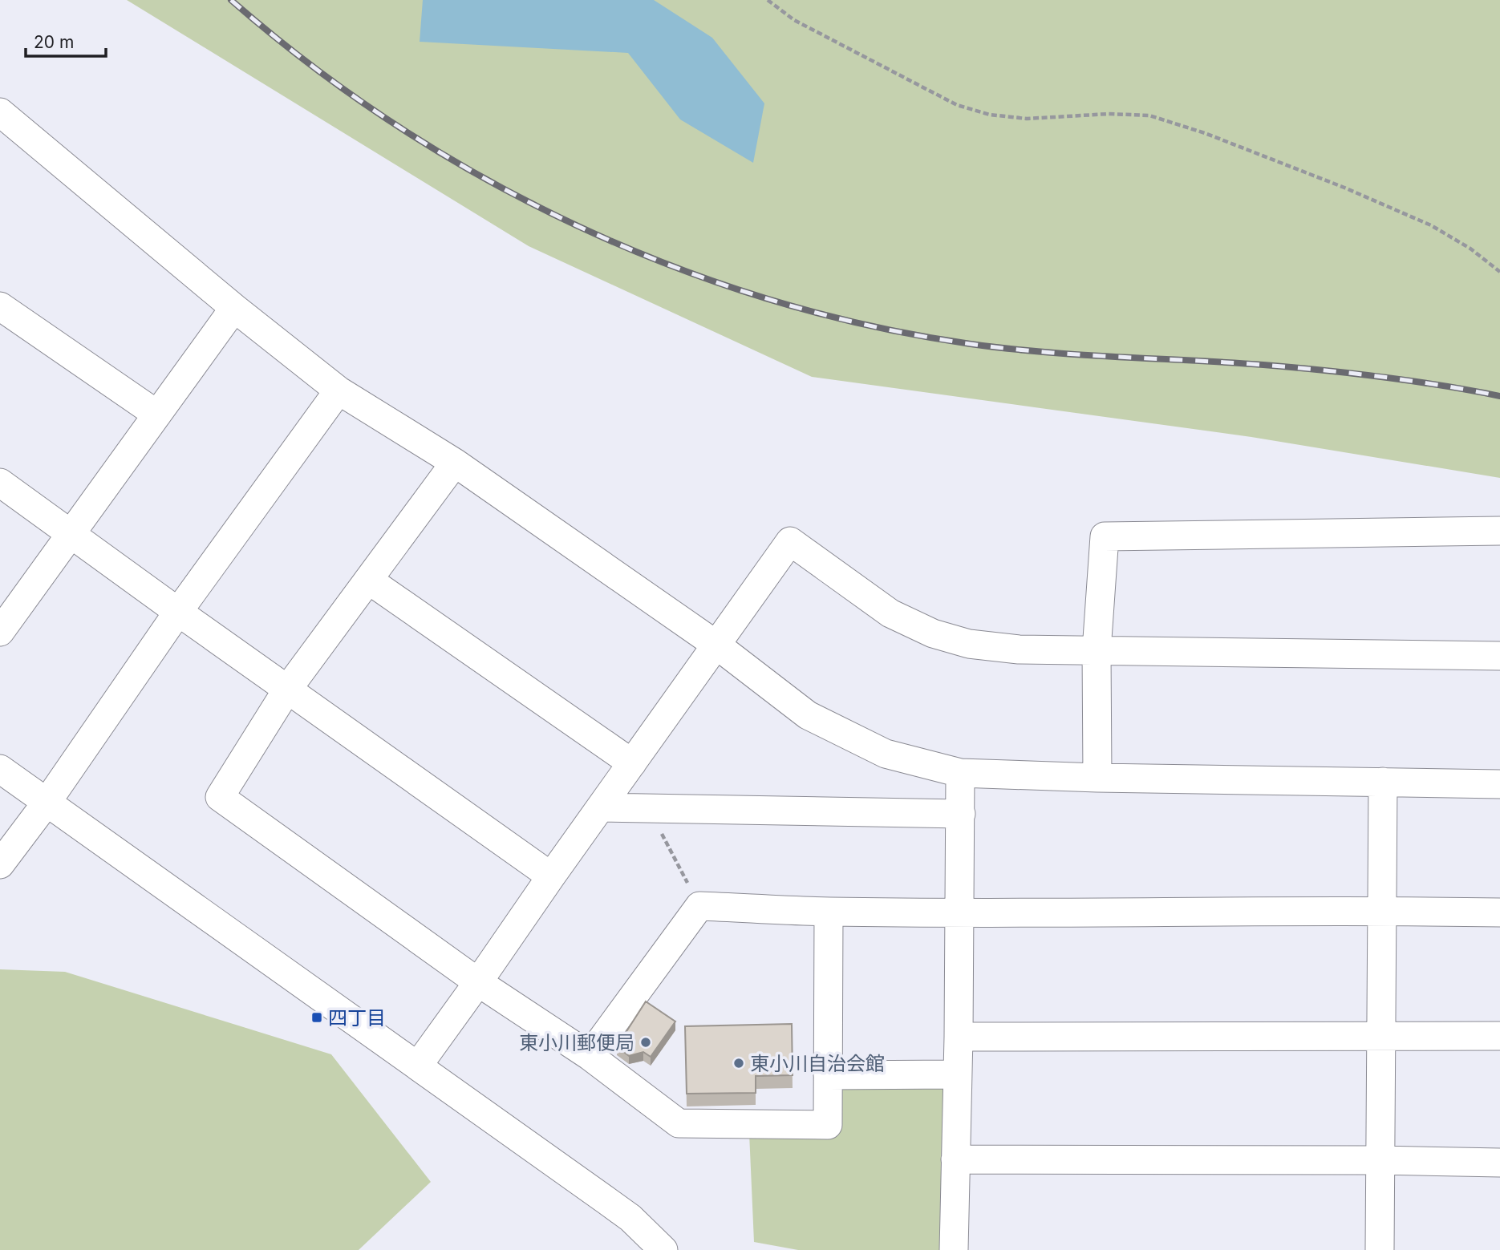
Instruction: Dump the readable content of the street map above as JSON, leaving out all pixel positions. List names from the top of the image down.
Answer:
{
  "places": {
    "transit": ["四丁目"],
    "other": ["東小川郵便局", "東小川自治会館"]
  },
  "scale_bar": "20 m"
}
